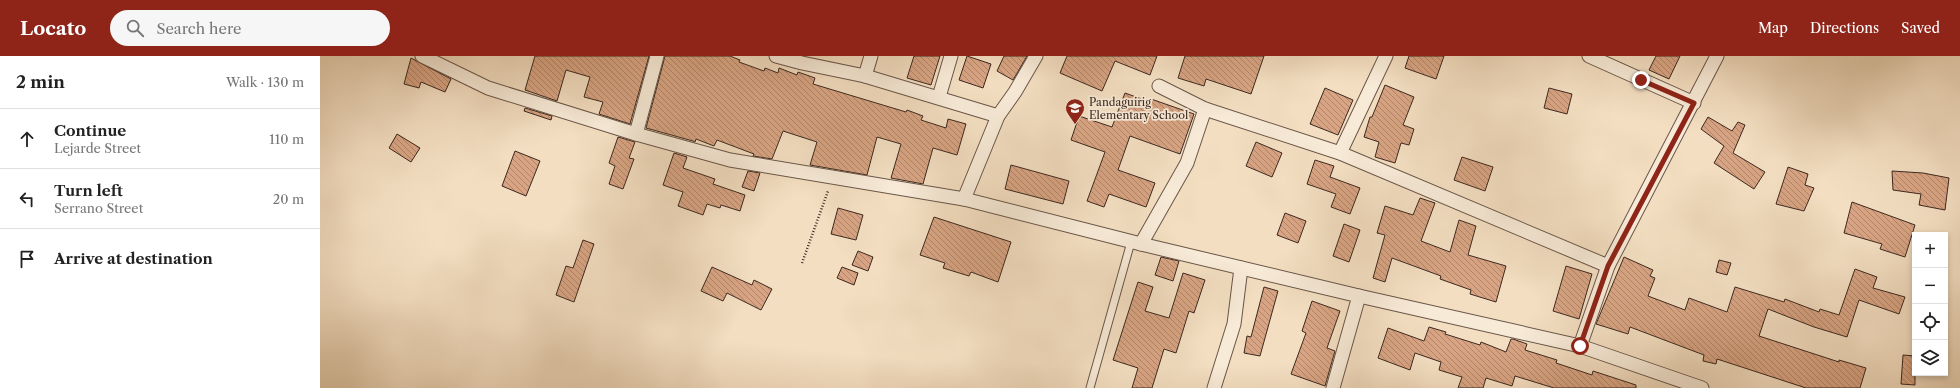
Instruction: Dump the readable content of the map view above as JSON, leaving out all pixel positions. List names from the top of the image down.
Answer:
{
  "places": {
    "school or university": ["Pandaguirig Elementary School"]
  },
  "page": {
    "header": "Locato",
    "search": "Search here",
    "nav": ["Map", "Directions", "Saved"],
    "heading": ["2 min", "Walk · 130 m"],
    "list": [
      ["Continue", "Lejarde Street", "110 m"],
      ["Turn left", "Serrano Street", "20 m"],
      "Arrive at destination"
    ],
    "map_buttons": ["+", "−"]
  }
}
